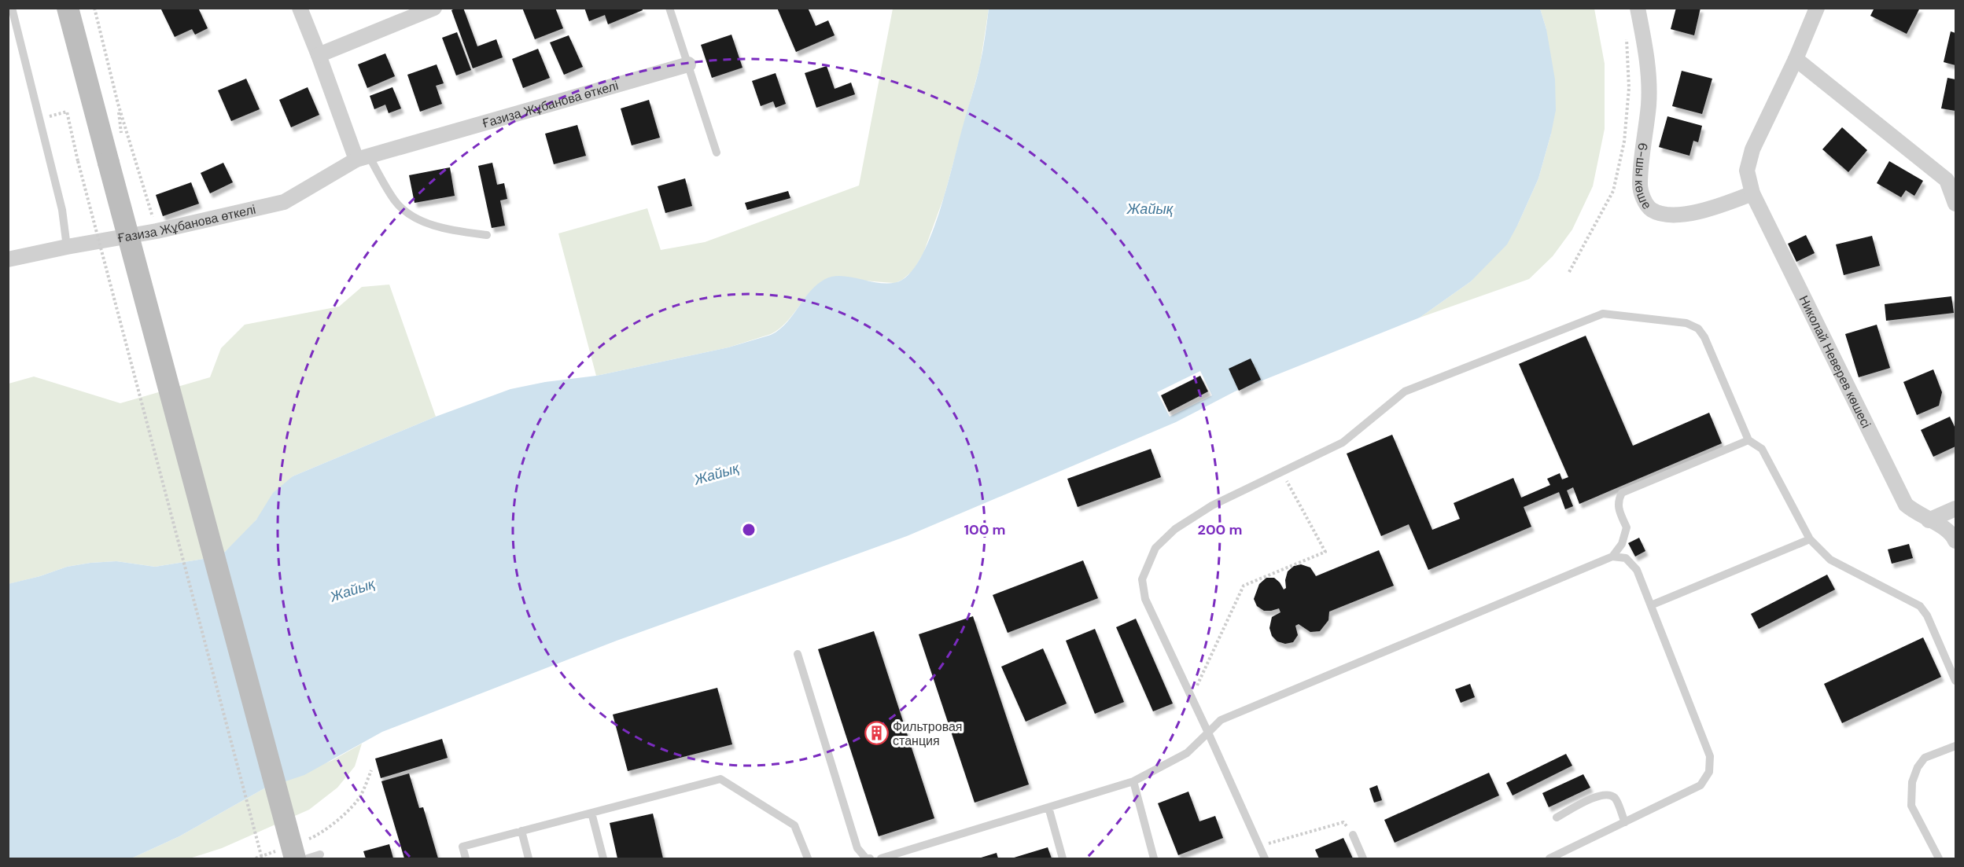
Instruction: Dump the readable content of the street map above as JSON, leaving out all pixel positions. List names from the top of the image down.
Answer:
{
  "streets": {
    "street": ["Ғазиза Жұбанова өткелі", "6-шы көше", "Николай Неверев көшесі"]
  },
  "crossings": [
    ["6-шы көше", "Николай Неверев көшесі"]
  ],
  "water": ["Жайық"],
  "places": {
    "building": ["Фильтровая станция"]
  },
  "rings": ["100 m", "200 m"]
}
